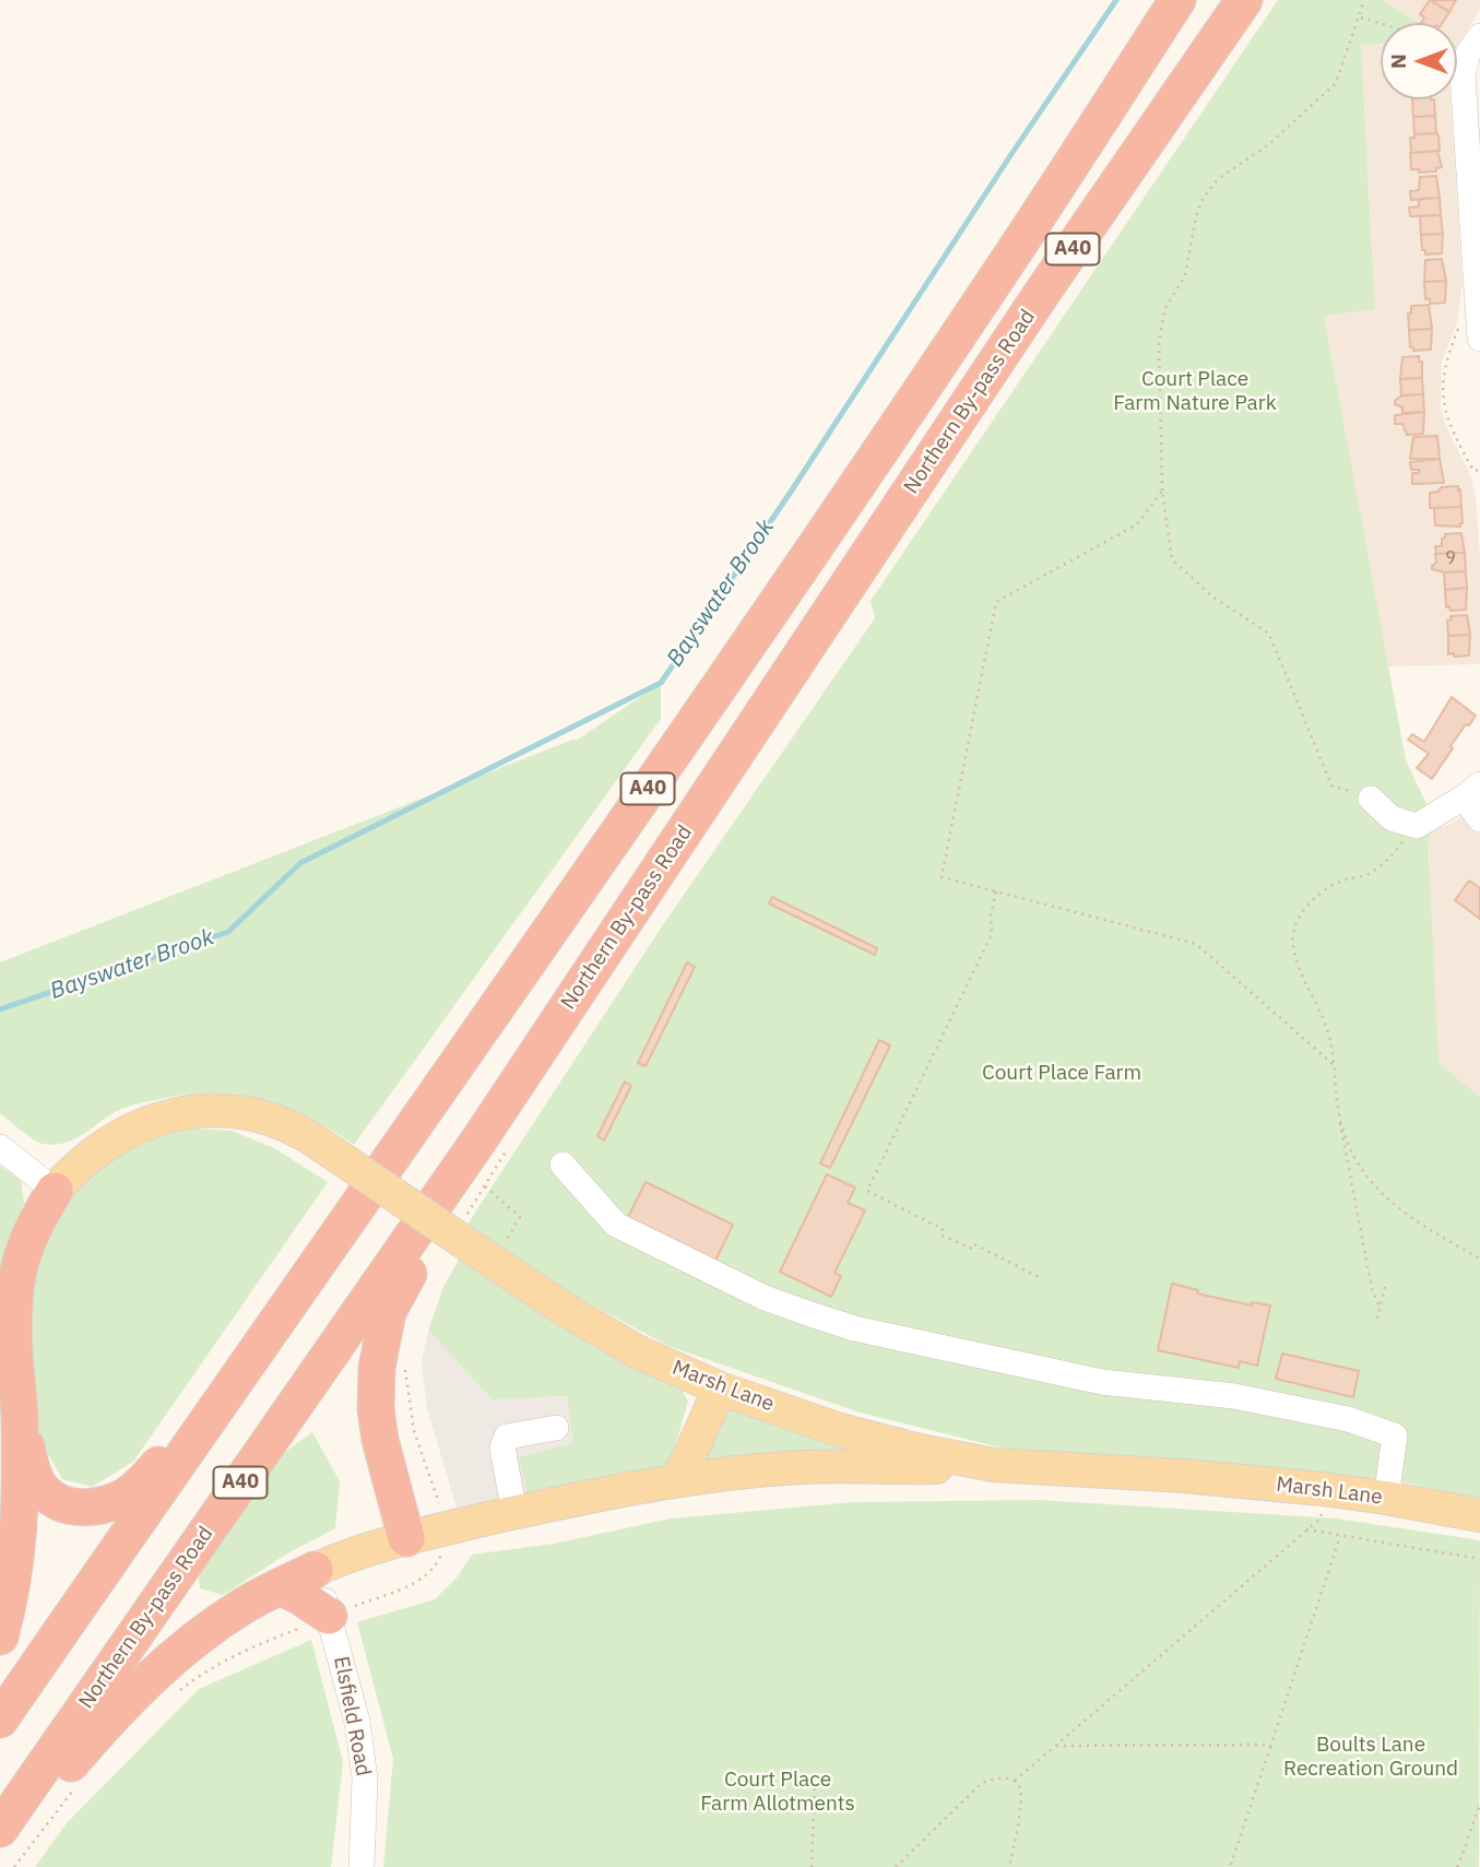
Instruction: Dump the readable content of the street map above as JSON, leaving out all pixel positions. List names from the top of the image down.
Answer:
{
  "streets": {
    "highway": ["A40", "Northern By-pass Road"],
    "main road": ["Marsh Lane"],
    "street": ["Elsfield Road"]
  },
  "water": ["Bayswater Brook"],
  "parks": [
    "Court Place Farm Nature Park",
    "Court Place Farm",
    "Boults Lane Recreation Ground",
    "Court Place Farm Allotments"
  ],
  "house_numbers": ["9"],
  "north": "left"
}
